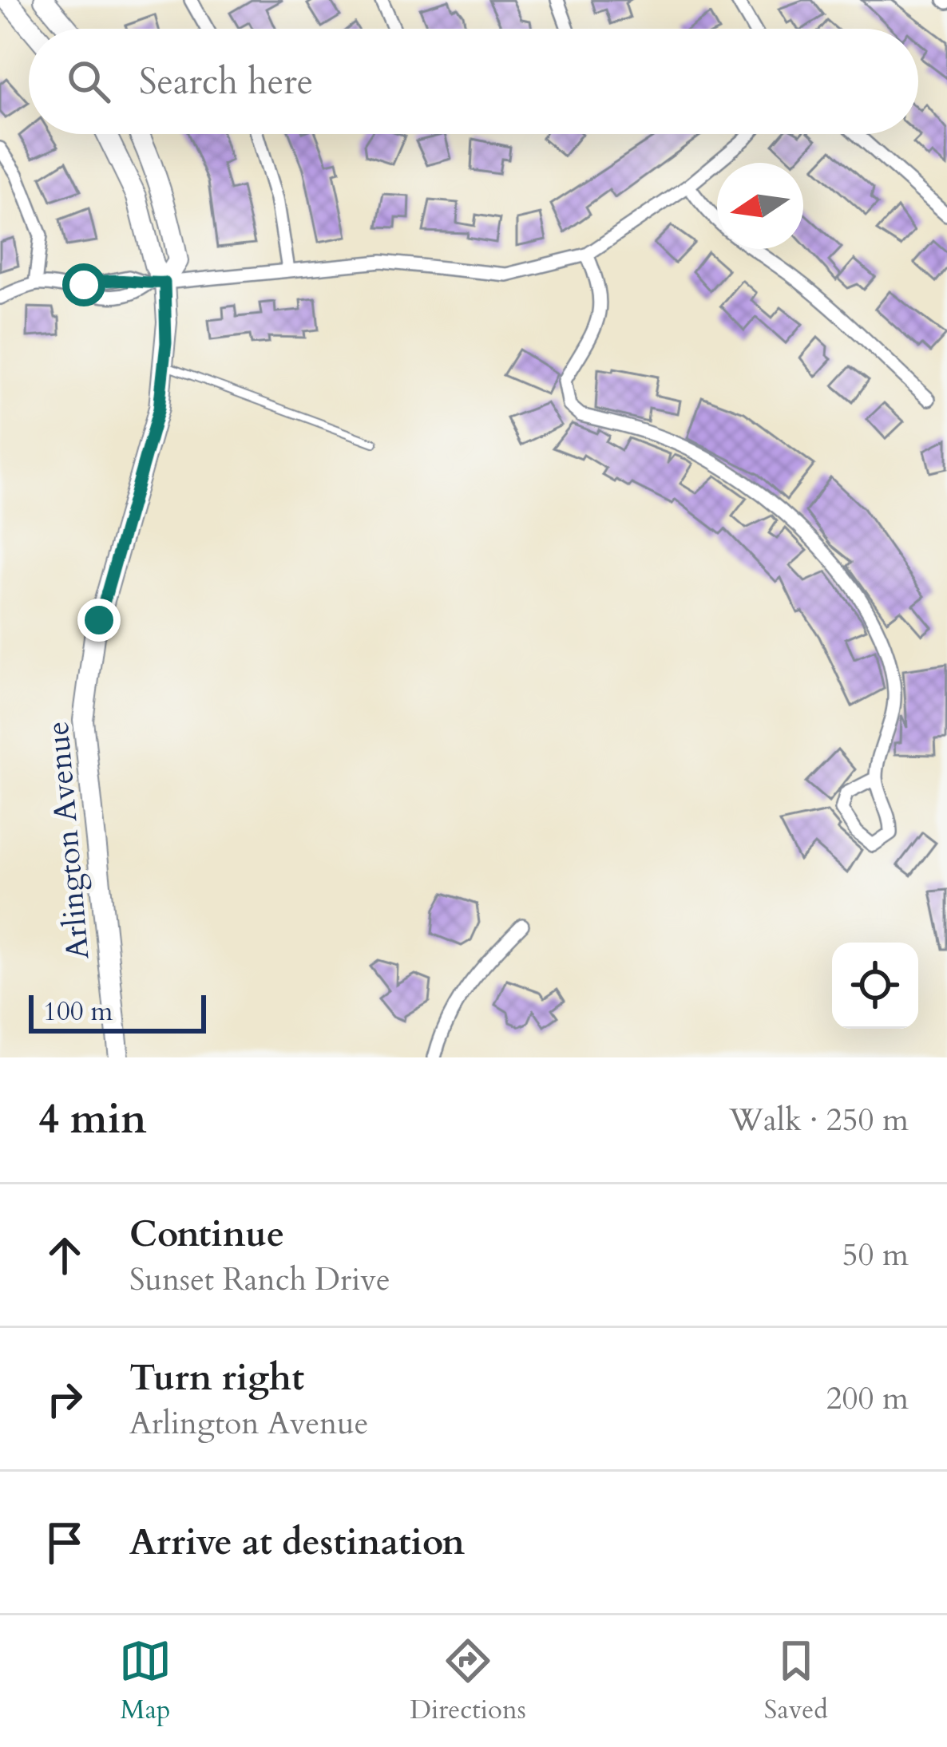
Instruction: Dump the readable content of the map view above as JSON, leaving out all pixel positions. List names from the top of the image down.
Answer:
{
  "streets": {
    "main road": ["Arlington Avenue"]
  },
  "scale_bar": "100 m",
  "north": "left",
  "page": {
    "search": "Search here",
    "scale": "100 m",
    "heading": ["4 min", "Walk · 250 m"],
    "list": [
      ["Continue", "Sunset Ranch Drive", "50 m"],
      ["Turn right", "Arlington Avenue", "200 m"],
      "Arrive at destination"
    ],
    "nav": ["Map", "Directions", "Saved"]
  }
}
